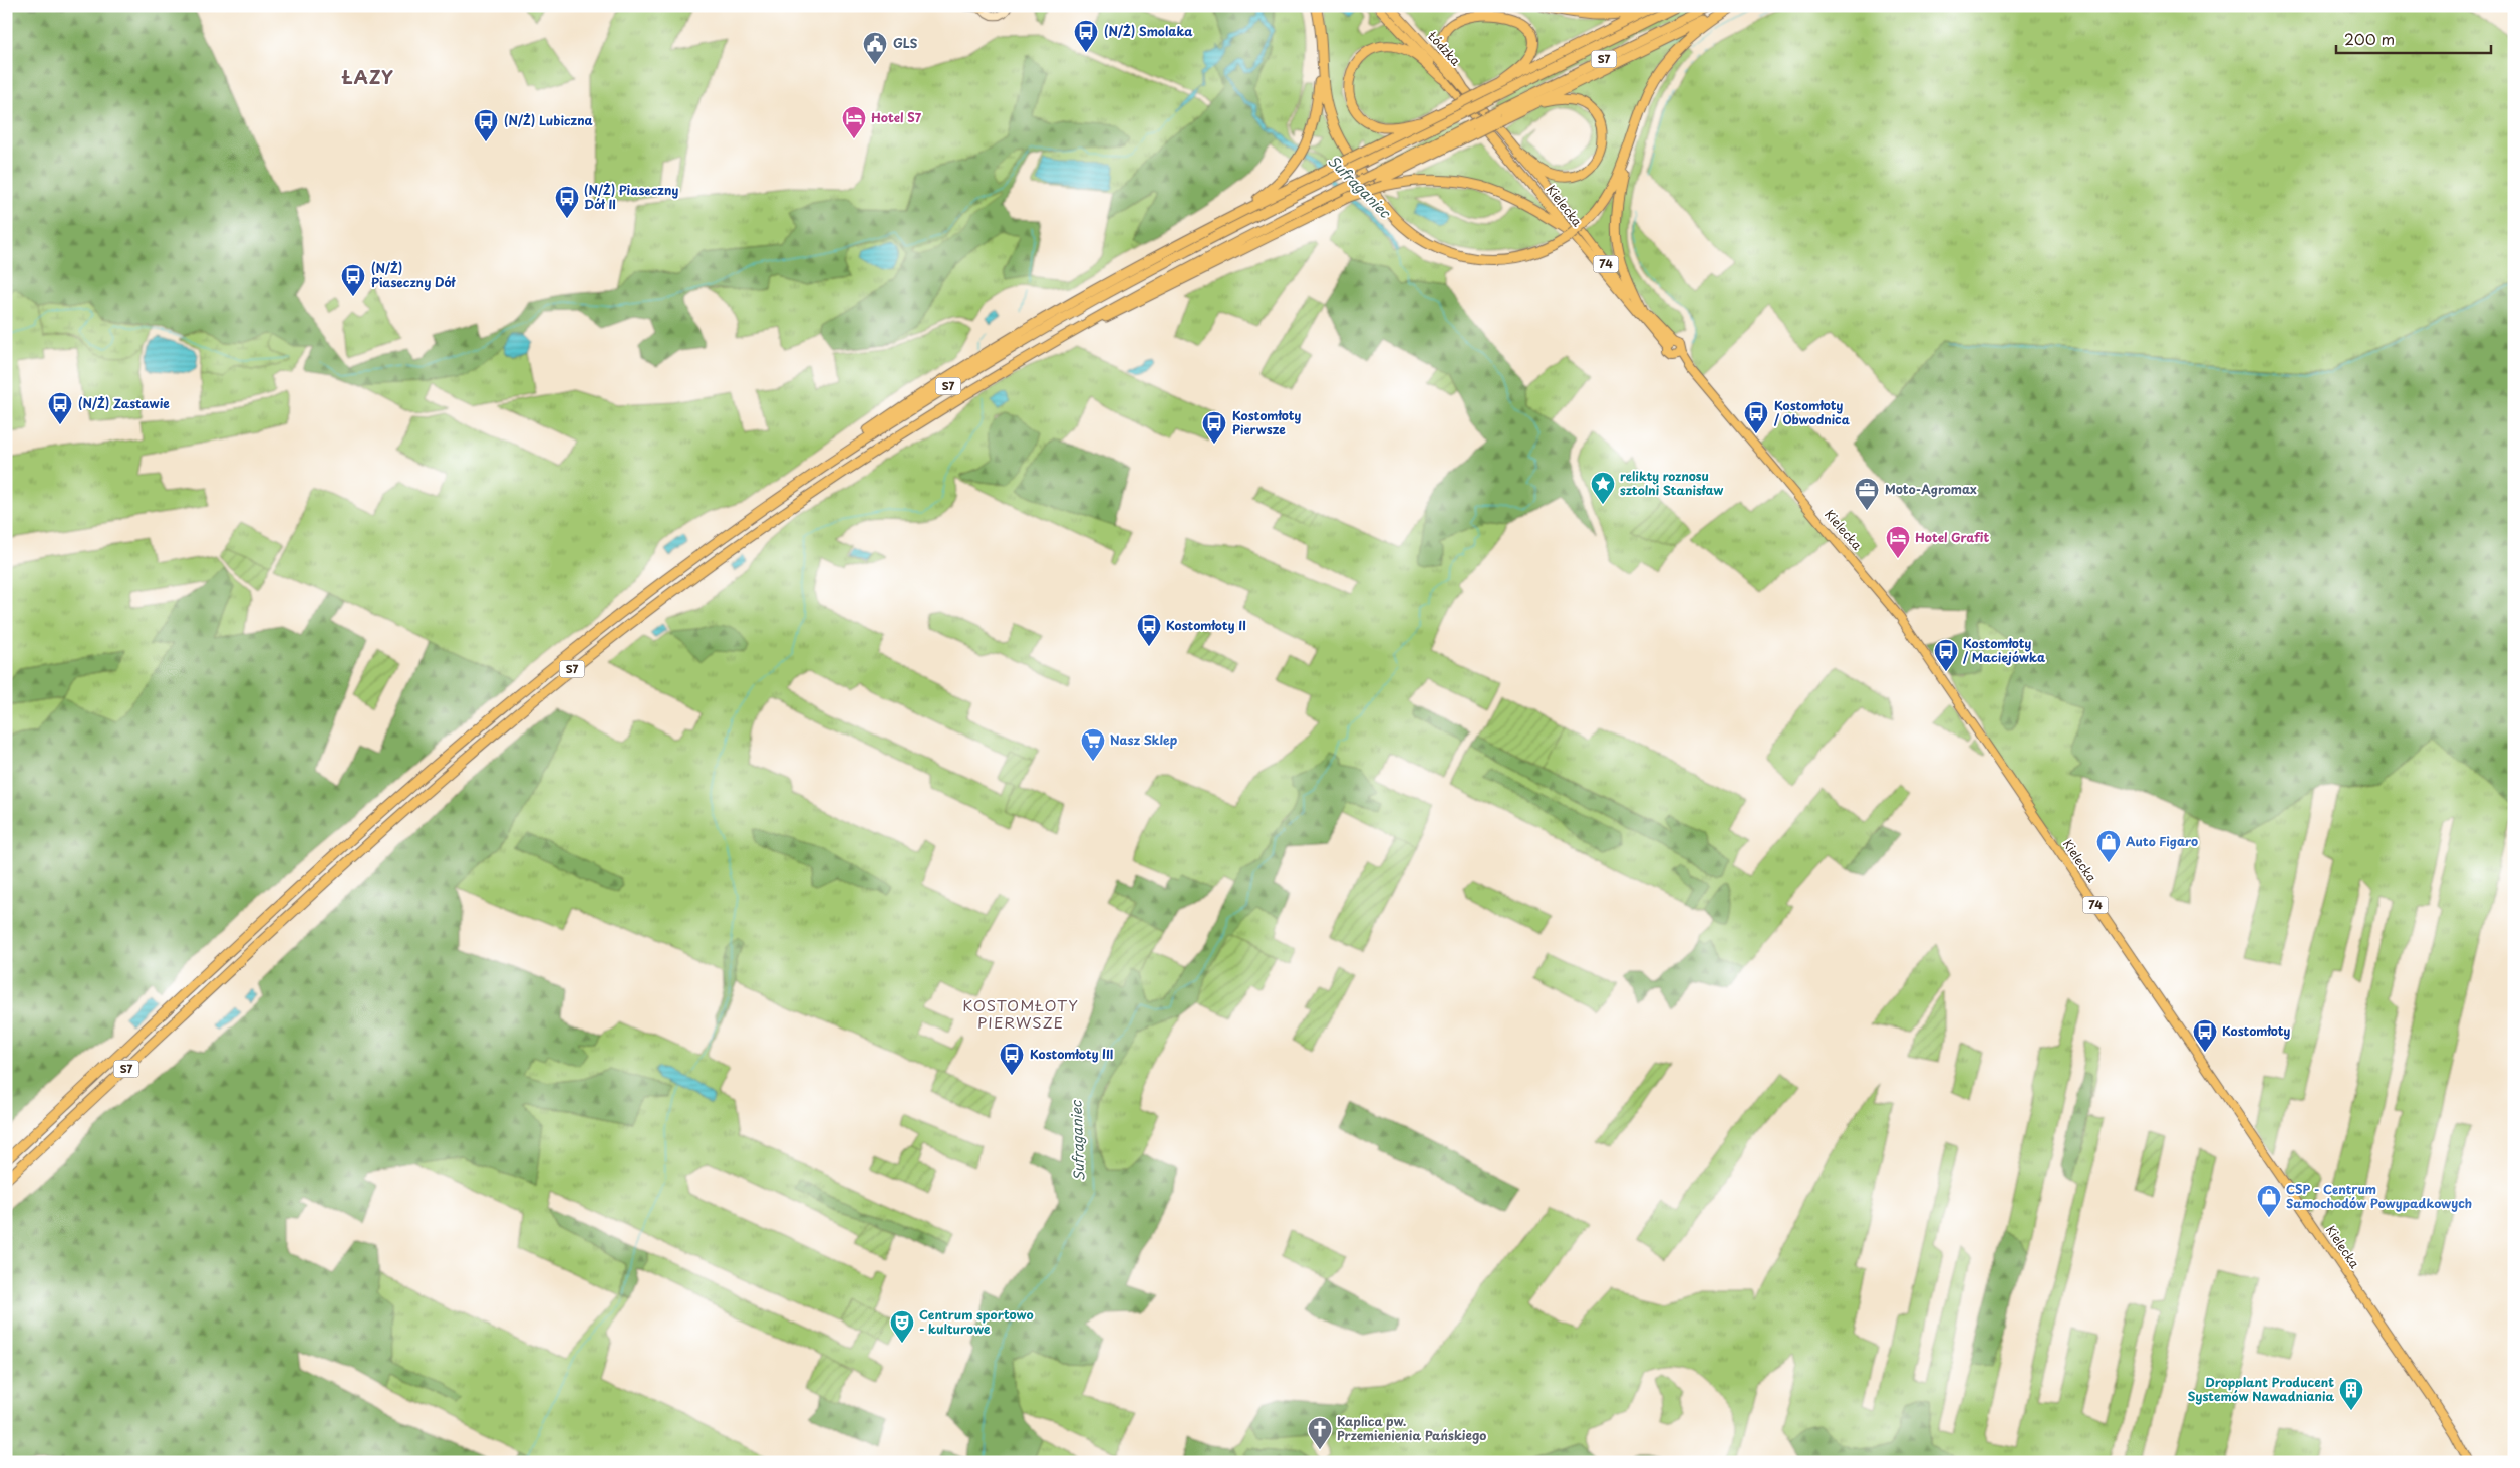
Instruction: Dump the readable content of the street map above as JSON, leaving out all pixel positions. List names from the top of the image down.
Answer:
{
  "streets": {
    "highway": ["S7"],
    "main road": ["Łódzka", "Kielecka", "74"]
  },
  "crossings": [
    ["Łódzka", "Kielecka"],
    ["Łódzka", "74"],
    ["S7", "Kielecka"],
    ["Kielecka", "74"]
  ],
  "districts": ["ŁAZY", "KOSTOMŁOTY PIERWSZE"],
  "water": ["Sufraganiec"],
  "places": {
    "bus stop": [
      "(N/Ż) Smolaka",
      "(N/Ż) Lubiczna",
      "(N/Ż) Piaseczny Dół II",
      "(N/Ż) Piaseczny Dół",
      "(N/Ż) Zastawie",
      "Kostomłoty / Obwodnica",
      "Kostomłoty Pierwsze",
      "Kostomłoty II",
      "Kostomłoty / Maciejówka",
      "Kostomłoty",
      "Kostomłoty III"
    ],
    "public building": ["GLS"],
    "hotel": ["Hotel S7", "Hotel Grafit"],
    "place": ["relikty roznosu sztolni Stanisław"],
    "office": ["Moto-Agromax"],
    "supermarket": ["Nasz Sklep"],
    "shop": ["Auto Figaro", "CSP - Centrum Samochodów Powypadkowych"],
    "theatre": ["Centrum sportowo - kulturowe"],
    "building": ["Dropplant Producent Systemów Nawadniania"],
    "church": ["Kaplica pw. Przemienienia Pańskiego"]
  },
  "scale_bar": "200 m"
}
